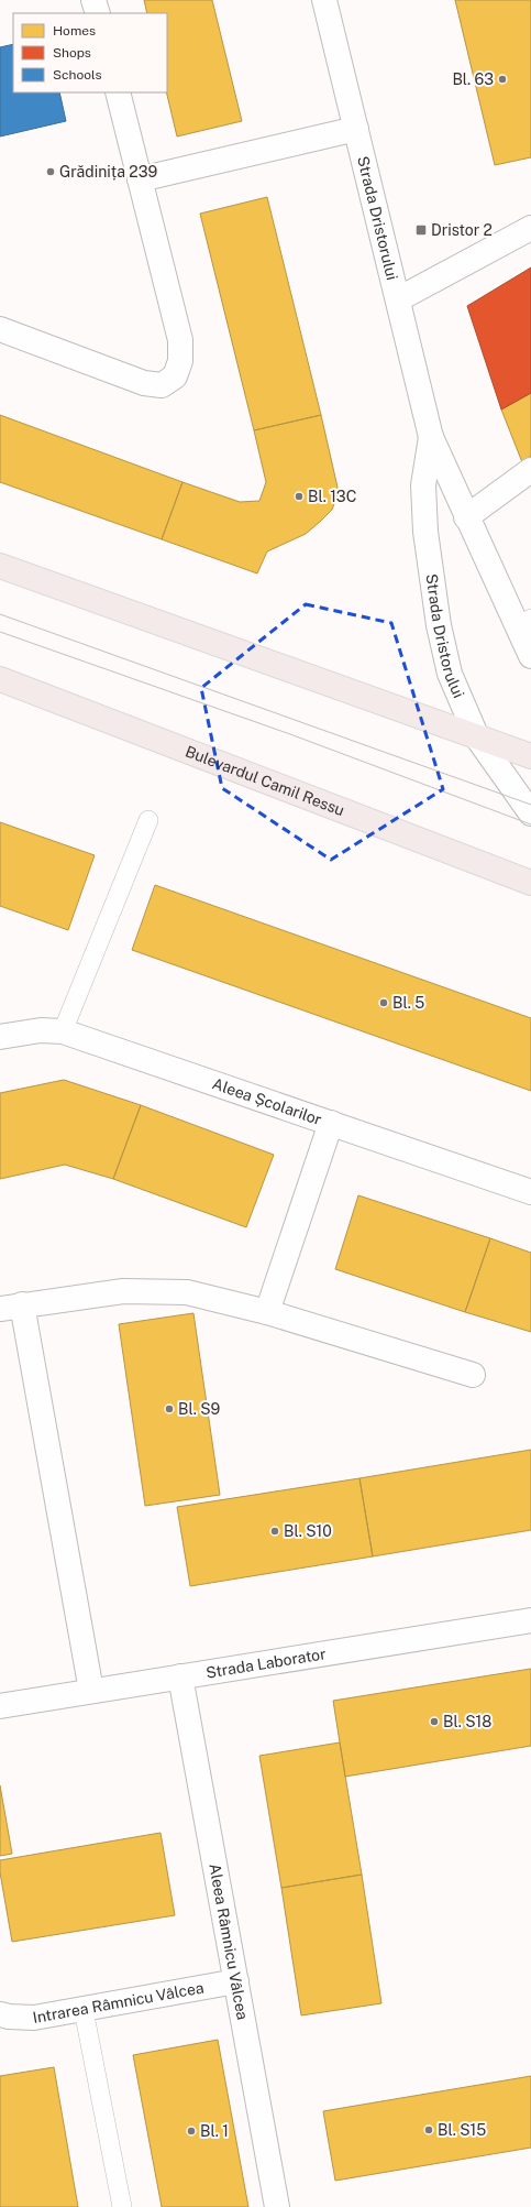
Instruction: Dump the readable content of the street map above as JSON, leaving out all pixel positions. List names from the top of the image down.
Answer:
{
  "streets": {
    "main road": ["Bulevardul Camil Ressu"],
    "street": [
      "Strada Dristorului",
      "Aleea Școlarilor",
      "Strada Laborator",
      "Aleea Râmnicu Vâlcea",
      "Intrarea Râmnicu Vâlcea"
    ]
  },
  "crossings": [
    ["Strada Laborator", "Aleea Râmnicu Vâlcea"],
    ["Aleea Râmnicu Vâlcea", "Intrarea Râmnicu Vâlcea"]
  ],
  "places": {
    "other": [
      "Bl. 63",
      "Grădinița 239",
      "Bl. 13C",
      "Bl. 5",
      "Bl. S9",
      "Bl. S10",
      "Bl. S18",
      "Bl. S15",
      "Bl. 1"
    ],
    "transit": ["Dristor 2"]
  },
  "legend": ["Homes", "Shops", "Schools"]
}
